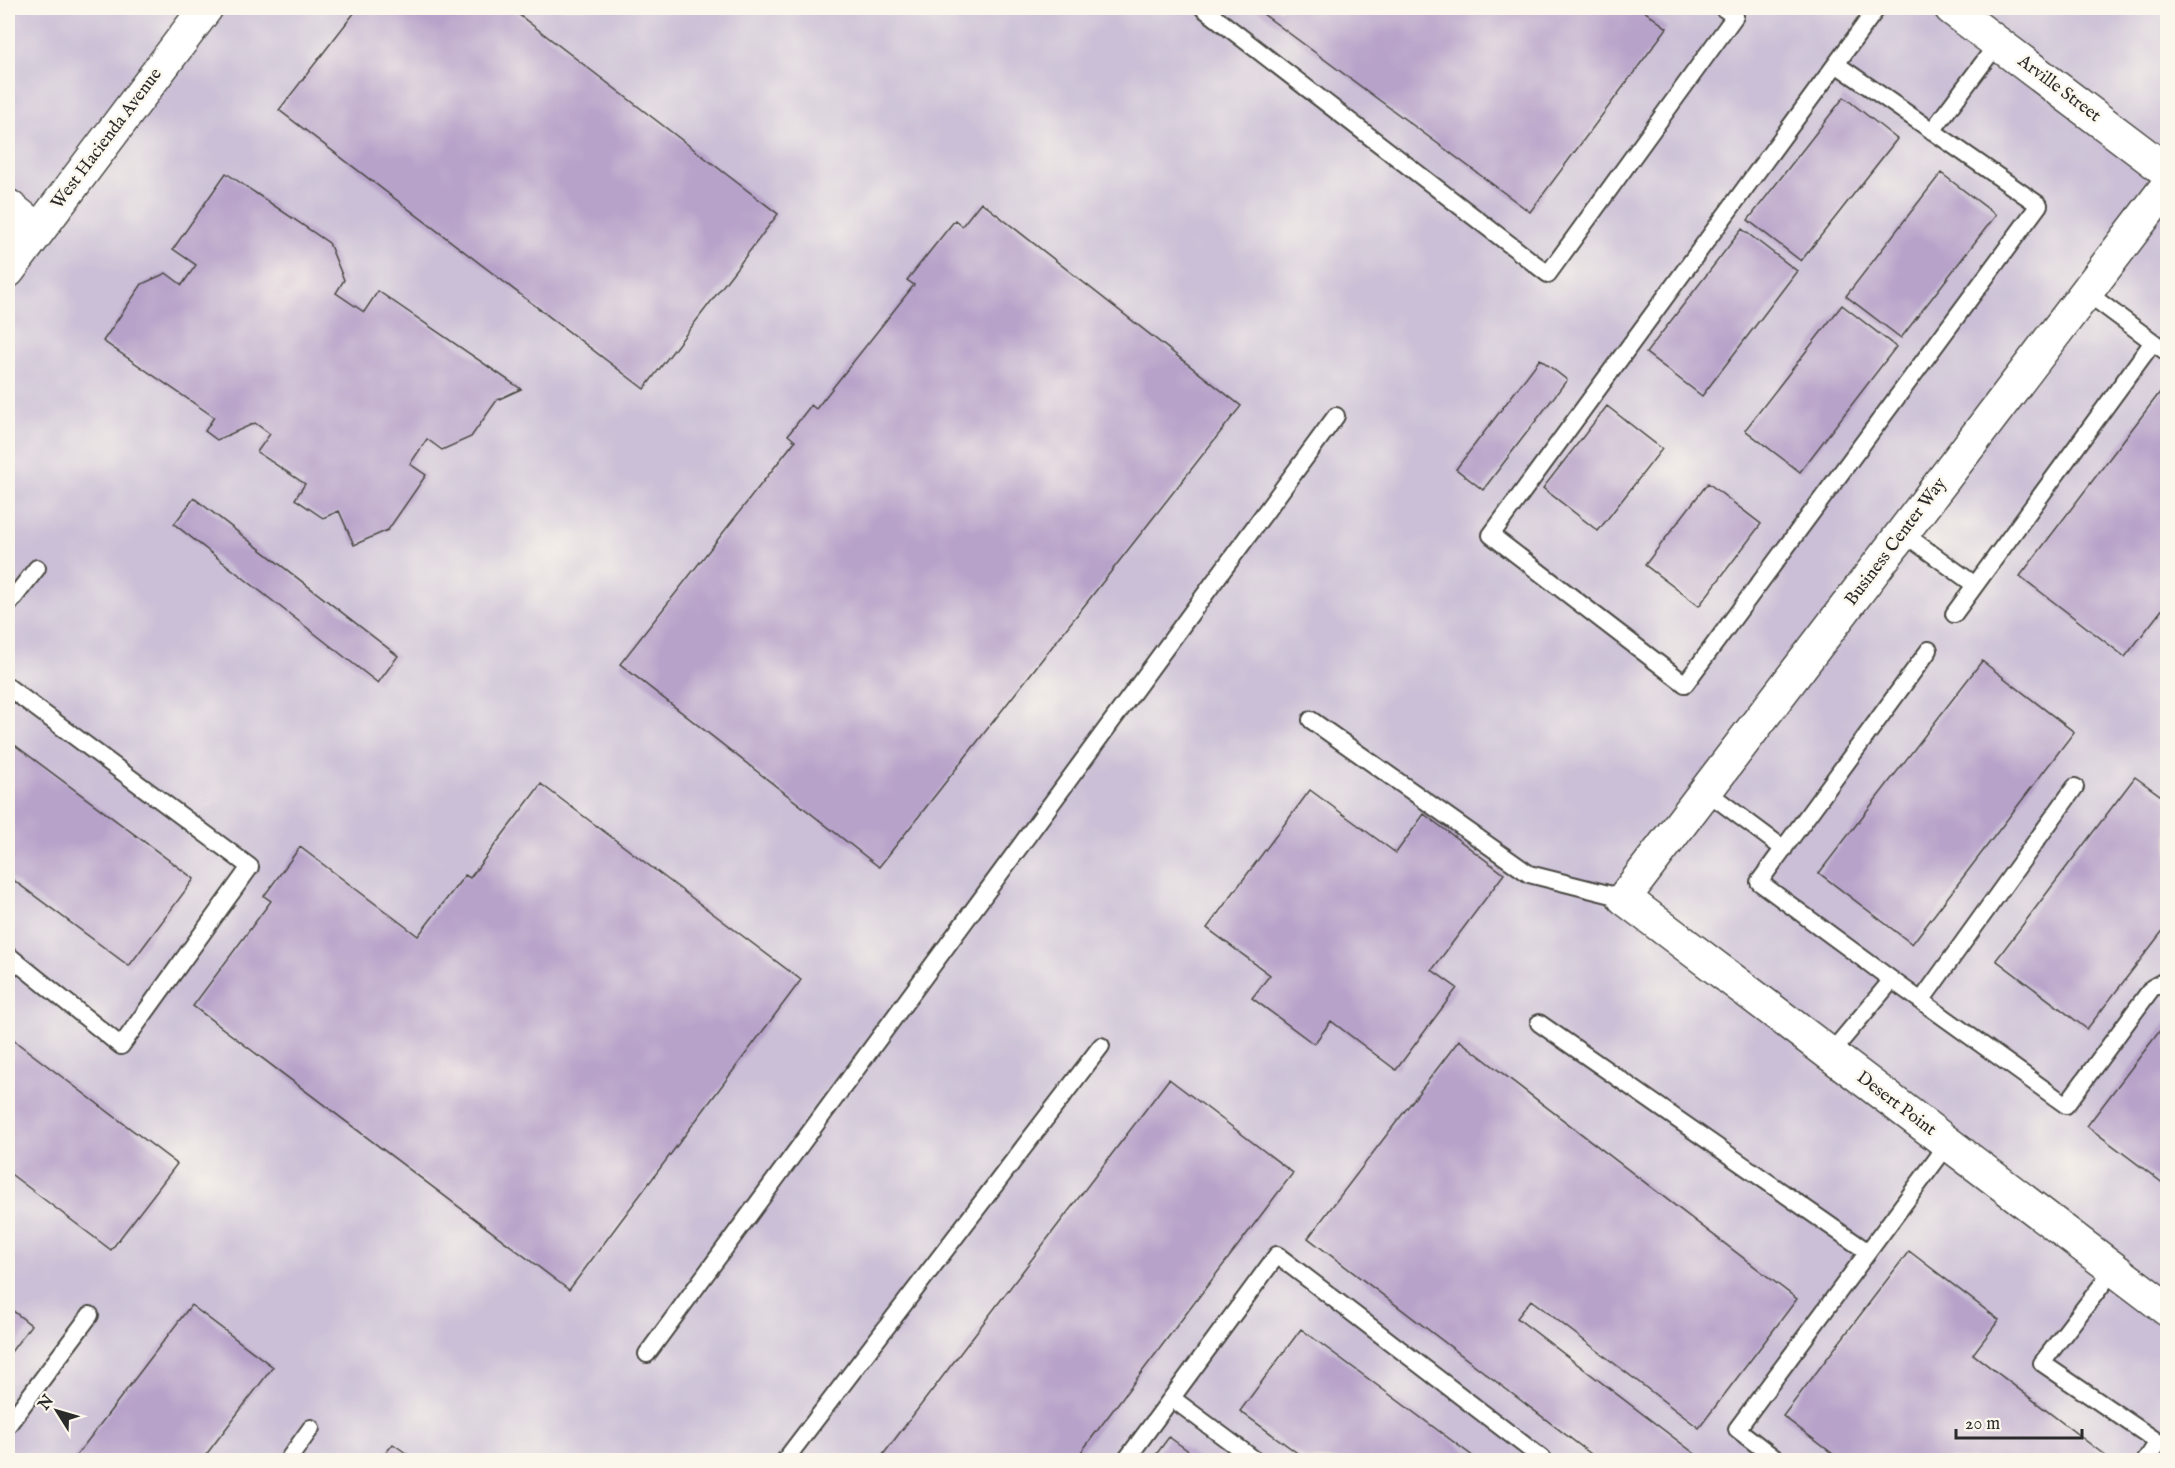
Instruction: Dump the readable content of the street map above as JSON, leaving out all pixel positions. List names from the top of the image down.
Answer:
{
  "streets": {
    "street": [
      "Arville Street",
      "West Hacienda Avenue",
      "Business Center Way",
      "Desert Point"
    ]
  },
  "crossings": [
    ["Business Center Way", "Desert Point"]
  ],
  "scale_bar": "20 m",
  "north": "top left"
}
